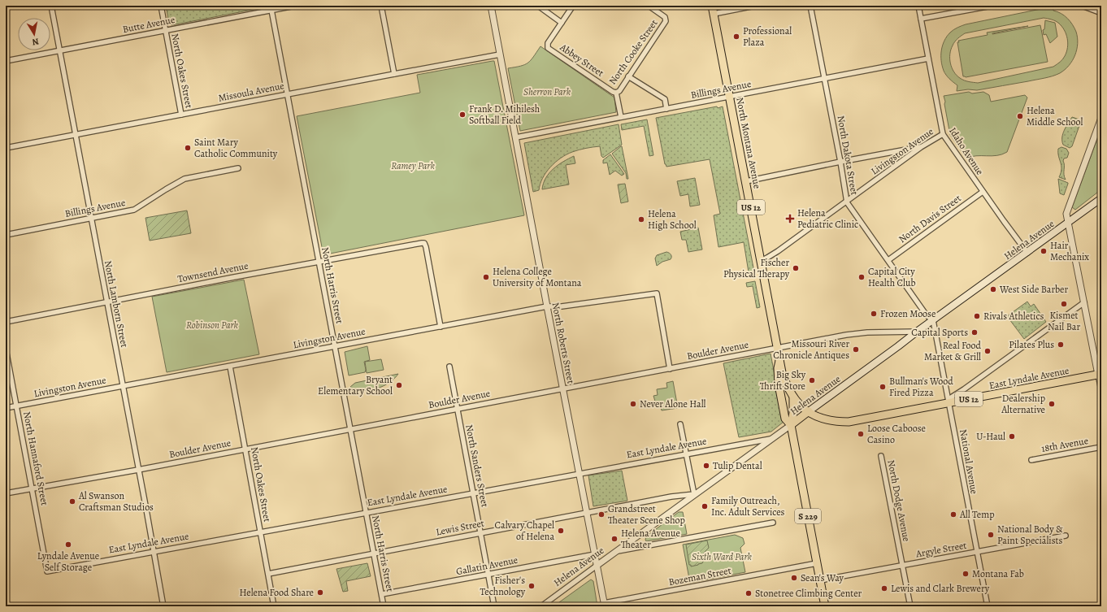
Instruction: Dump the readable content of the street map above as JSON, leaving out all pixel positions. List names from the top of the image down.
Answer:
{
  "streets": {
    "main road": [
      "North Montana Avenue",
      "US 12",
      "Helena Avenue",
      "East Lyndale Avenue",
      "S 229"
    ],
    "street": [
      "Butte Avenue",
      "North Cooke Street",
      "Abbey Street",
      "North Oakes Street",
      "Billings Avenue",
      "Missoula Avenue",
      "Livingston Avenue",
      "Idaho Avenue",
      "North Dakota Street",
      "North Davis Street",
      "Townsend Avenue",
      "North Harris Street",
      "North Lamborn Street",
      "North Roberts Street",
      "Boulder Avenue",
      "18th Avenue",
      "North Hannaford Street",
      "National Avenue",
      "North Sanders Street",
      "North Dodge Avenue",
      "Lewis Street",
      "Argyle Street",
      "Gallatin Avenue",
      "Bozeman Street"
    ]
  },
  "crossings": [
    ["Butte Avenue", "North Oakes Street"],
    ["Butte Avenue", "North Harris Street"],
    ["Butte Avenue", "North Lamborn Street"],
    ["North Cooke Street", "Abbey Street"],
    ["North Cooke Street", "Billings Avenue"],
    ["North Oakes Street", "Missoula Avenue"],
    ["North Oakes Street", "Livingston Avenue"],
    ["North Oakes Street", "Boulder Avenue"],
    ["North Oakes Street", "East Lyndale Avenue"],
    ["North Oakes Street", "Lewis Street"],
    ["Billings Avenue", "North Montana Avenue"],
    ["Billings Avenue", "Idaho Avenue"],
    ["Billings Avenue", "North Dakota Street"],
    ["Billings Avenue", "North Lamborn Street"],
    ["Billings Avenue", "North Roberts Street"],
    ["Missoula Avenue", "North Harris Street"],
    ["Missoula Avenue", "North Lamborn Street"],
    ["Missoula Avenue", "North Roberts Street"],
    ["North Montana Avenue", "Livingston Avenue"],
    ["North Montana Avenue", "Helena Avenue"],
    ["North Montana Avenue", "Boulder Avenue"],
    ["North Montana Avenue", "East Lyndale Avenue"],
    ["North Montana Avenue", "Argyle Street"],
    ["North Montana Avenue", "Bozeman Street"],
    ["Livingston Avenue", "Idaho Avenue"],
    ["Livingston Avenue", "North Dakota Street"],
    ["Livingston Avenue", "Townsend Avenue"],
    ["Livingston Avenue", "North Harris Street"],
    ["Livingston Avenue", "North Lamborn Street"],
    ["Livingston Avenue", "North Roberts Street"],
    ["Livingston Avenue", "Boulder Avenue"],
    ["Livingston Avenue", "North Hannaford Street"],
    ["Idaho Avenue", "North Davis Street"],
    ["Idaho Avenue", "Helena Avenue"],
    ["North Dakota Street", "North Davis Street"],
    ["North Dakota Street", "Helena Avenue"],
    ["North Dakota Street", "National Avenue"],
    ["Helena Avenue", "North Roberts Street"],
    ["Helena Avenue", "Boulder Avenue"],
    ["Helena Avenue", "East Lyndale Avenue"],
    ["Helena Avenue", "National Avenue"],
    ["Helena Avenue", "Lewis Street"],
    ["Townsend Avenue", "North Harris Street"],
    ["Townsend Avenue", "North Lamborn Street"],
    ["North Harris Street", "Boulder Avenue"],
    ["North Harris Street", "East Lyndale Avenue"],
    ["North Harris Street", "Lewis Street"],
    ["North Harris Street", "Gallatin Avenue"],
    ["North Lamborn Street", "Boulder Avenue"],
    ["North Lamborn Street", "East Lyndale Avenue"],
    ["North Roberts Street", "Boulder Avenue"],
    ["North Roberts Street", "East Lyndale Avenue"],
    ["North Roberts Street", "Lewis Street"],
    ["North Roberts Street", "Gallatin Avenue"],
    ["North Roberts Street", "Bozeman Street"],
    ["Boulder Avenue", "North Hannaford Street"],
    ["Boulder Avenue", "North Sanders Street"],
    ["East Lyndale Avenue", "North Hannaford Street"],
    ["East Lyndale Avenue", "National Avenue"],
    ["East Lyndale Avenue", "North Sanders Street"],
    ["National Avenue", "Argyle Street"],
    ["North Sanders Street", "Lewis Street"],
    ["North Sanders Street", "Gallatin Avenue"],
    ["North Dodge Avenue", "Argyle Street"]
  ],
  "parks": [
    "Sherron Park",
    "Ramey Park",
    "Robinson Park",
    "Sixth Ward Park"
  ],
  "places": {
    "other": [
      "Professional Plaza",
      "Frank D. Mihilesh Softball Field",
      "Helena Middle School",
      "Saint Mary Catholic Community",
      "Helena High School",
      "Hair Mechanix",
      "Fischer Physical Therapy",
      "Helena College University of Montana",
      "Capital City Health Club",
      "West Side Barber",
      "Kismet Nail Bar",
      "Frozen Moose",
      "Rivals Athletics",
      "Capital Sports",
      "Pilates Plus",
      "Missouri River Chronicle Antiques",
      "Real Food Market & Grill",
      "Big Sky Thrift Store",
      "Bryant Elementary School",
      "Bullman's Wood Fired Pizza",
      "Never Alone Hall",
      "Dealership Alternative",
      "Loose Caboose Casino",
      "U-Haul",
      "Tulip Dental",
      "Al Swanson Craftsman Studios",
      "Family Outreach, Inc. Adult Services",
      "Grandstreet Theater Scene Shop",
      "All Temp",
      "Calvary Chapel of Helena",
      "National Body & Paint Specialists",
      "Helena Avenue Theater",
      "Lyndale Avenue Self Storage",
      "Montana Fab",
      "Sean's Way",
      "Fisher's Technology",
      "Lewis and Clark Brewery",
      "Helena Food Share",
      "Stonetree Climbing Center"
    ],
    "health": ["Helena Pediatric Clinic"]
  },
  "north": "bottom"
}
